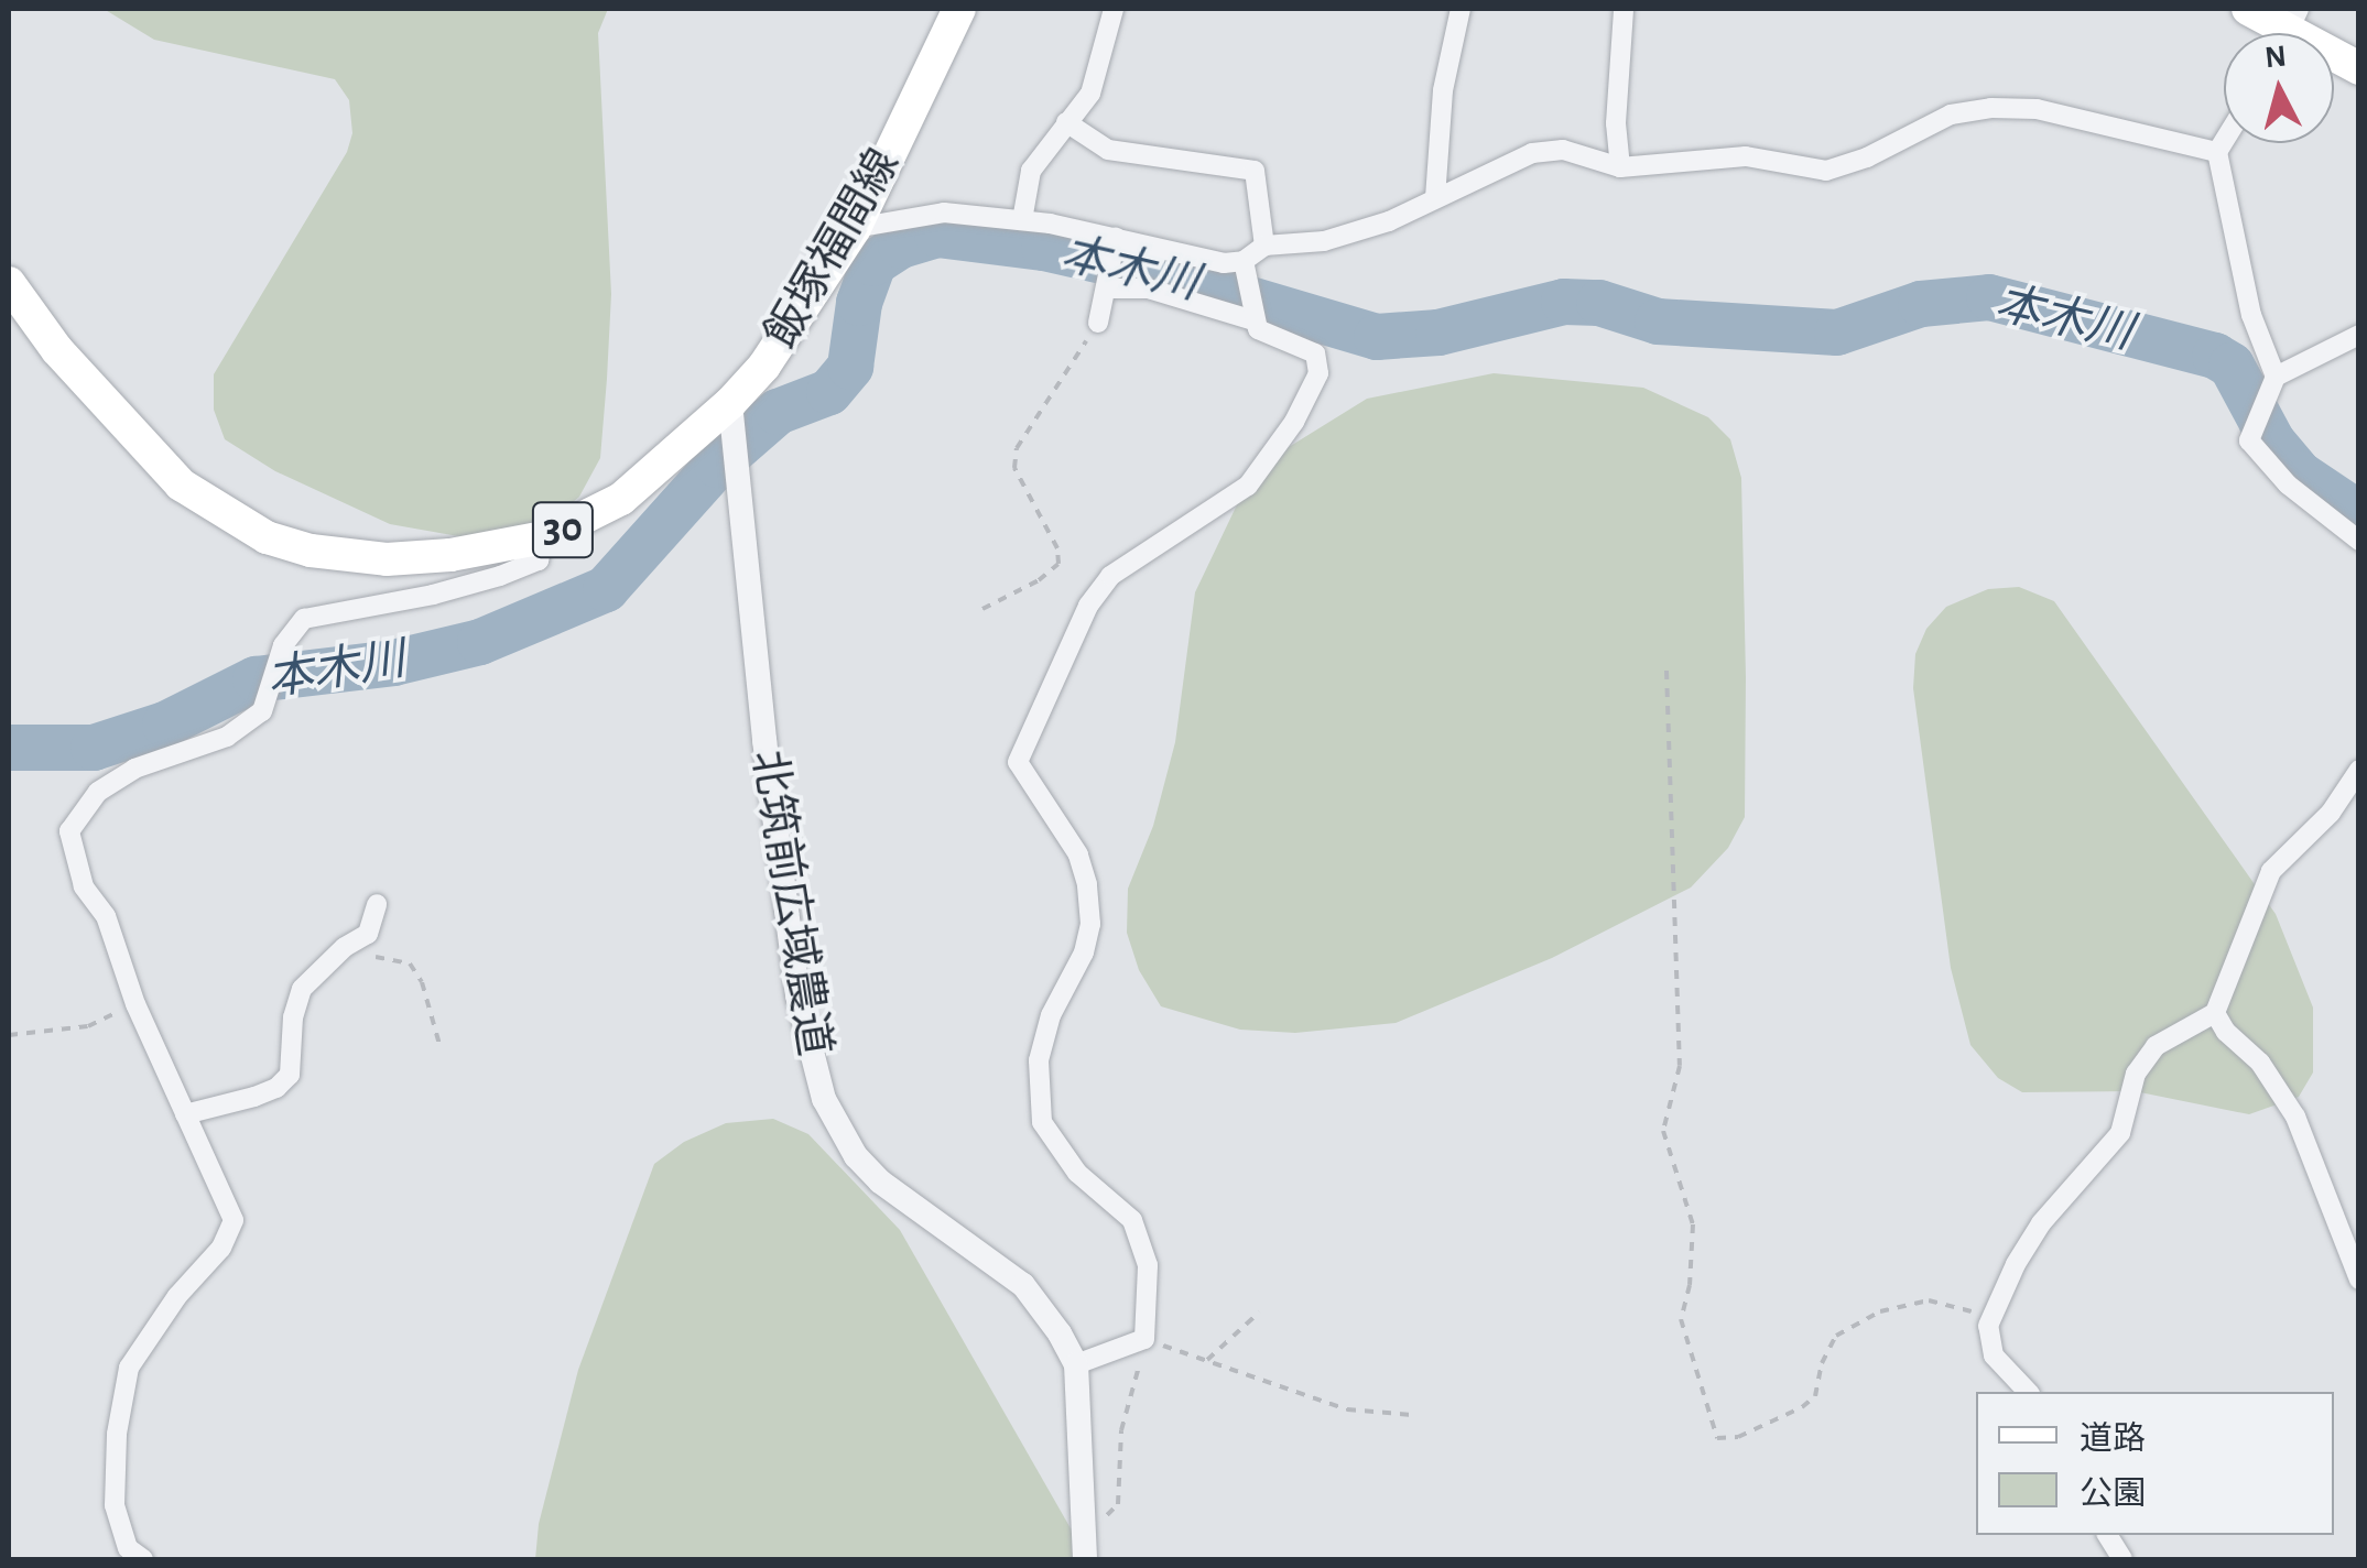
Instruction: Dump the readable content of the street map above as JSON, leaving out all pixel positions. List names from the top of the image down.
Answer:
{
  "streets": {
    "main road": ["飯塚福間線", "30"],
    "street": ["北筑前広域農道"]
  },
  "crossings": [
    ["飯塚福間線", "北筑前広域農道"]
  ],
  "water": ["本木川"],
  "legend": ["道路", "公園"],
  "north": "top"
}
